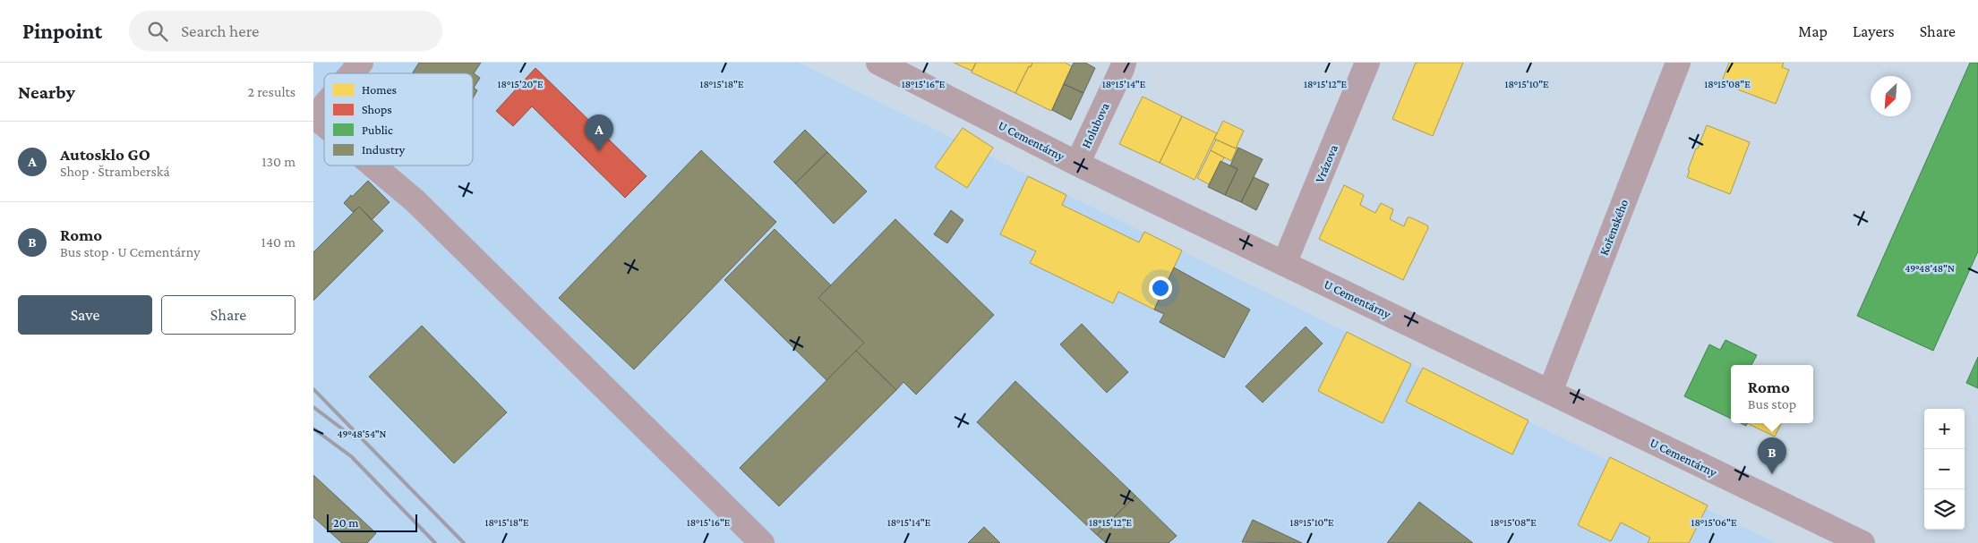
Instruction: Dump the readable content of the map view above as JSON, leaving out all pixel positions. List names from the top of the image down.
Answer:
{
  "streets": {
    "street": [
      "Holubova",
      "U Cementárny",
      "Vrázova",
      "Kořenského"
    ]
  },
  "crossings": [
    ["Holubova", "U Cementárny"],
    ["U Cementárny", "Vrázova"],
    ["U Cementárny", "Kořenského"]
  ],
  "legend": [
    "Homes",
    "Shops",
    "Public",
    "Industry"
  ],
  "scale_bar": "20 m",
  "north": "bottom left",
  "page": {
    "header": "Pinpoint",
    "search": "Search here",
    "nav": ["Map", "Layers", "Share"],
    "heading": ["Nearby", "2 results"],
    "pins": ["A", "B"],
    "list": [
      {
        "mark": "A",
        "name": "Autosklo GO",
        "note": "Shop · Štramberská",
        "value": "130 m"
      },
      {
        "mark": "B",
        "name": "Romo",
        "note": "Bus stop · U Cementárny",
        "value": "140 m"
      }
    ],
    "buttons": ["Save", "Share"],
    "popup": ["Romo", "Bus stop"],
    "map_buttons": ["+", "−"],
    "scale": "20 m"
  },
  "coordinates": [
    "18°15'20\"E",
    "18°15'18\"E",
    "18°15'16\"E",
    "18°15'14\"E",
    "18°15'12\"E",
    "18°15'10\"E",
    "18°15'08\"E",
    "49°48'48\"N",
    "49°48'54\"N",
    "18°15'06\"E"
  ]
}
